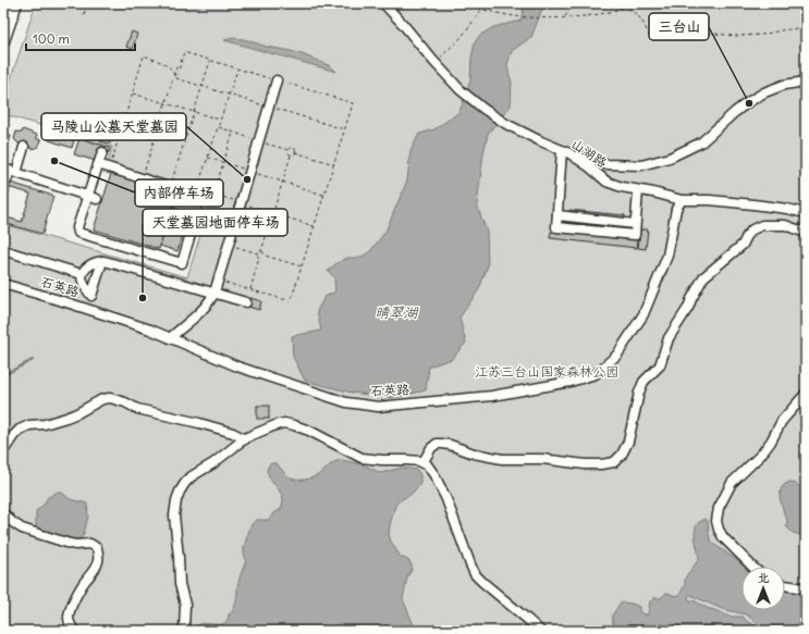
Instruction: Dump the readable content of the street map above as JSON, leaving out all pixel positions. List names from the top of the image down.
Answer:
{
  "streets": {
    "street": ["山湖路", "石英路"]
  },
  "crossings": [
    ["山湖路", "石英路"]
  ],
  "water": ["晴翠湖"],
  "parks": ["江苏三台山国家森林公园"],
  "places": [
    "三台山",
    "内部停车场",
    "马陵山公墓天堂墓园",
    "天堂墓园地面停车场"
  ],
  "scale_bar": "100 m",
  "north": "top"
}
